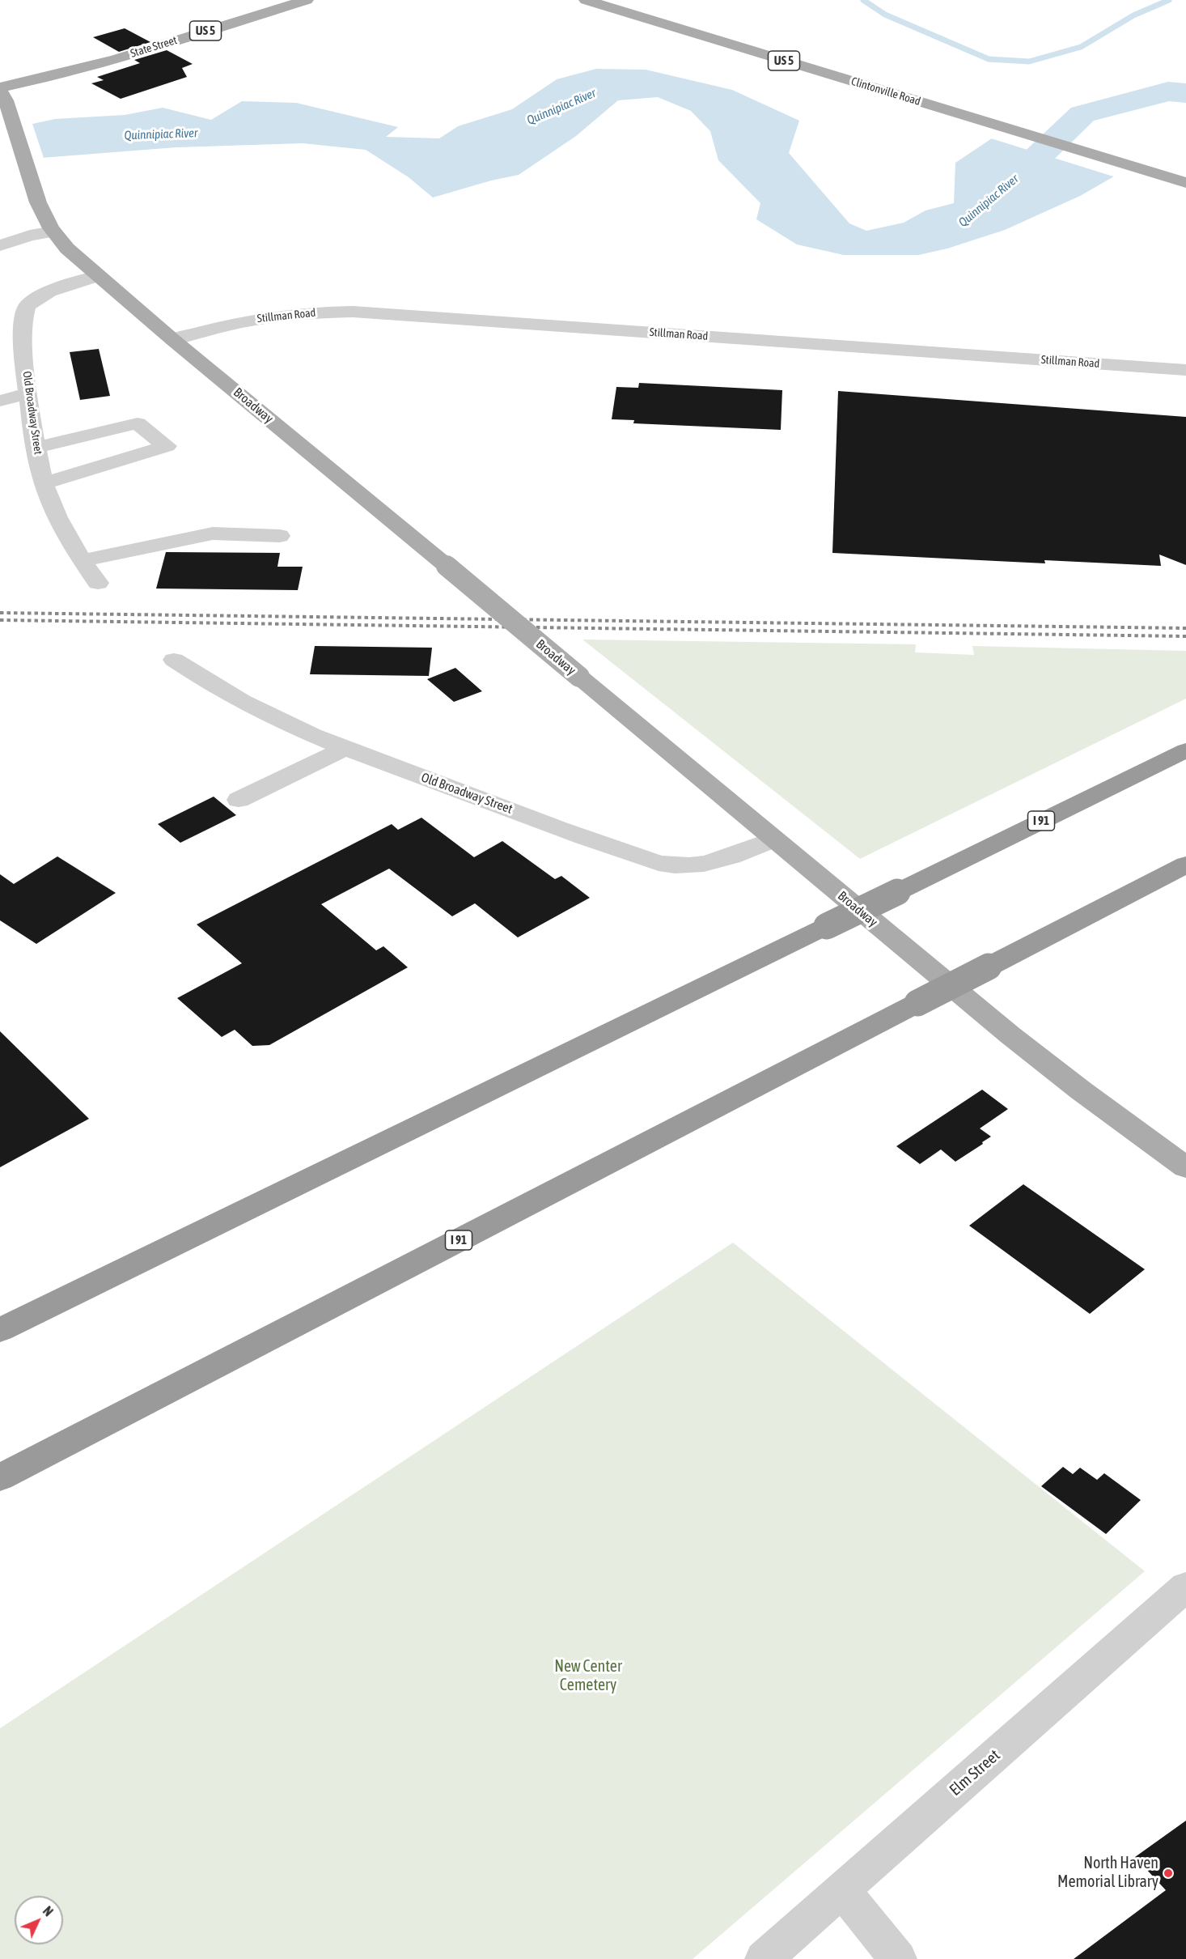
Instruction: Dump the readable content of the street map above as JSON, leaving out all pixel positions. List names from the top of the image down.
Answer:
{
  "streets": {
    "highway": ["I 91"],
    "main road": [
      "US 5",
      "State Street",
      "Clintonville Road",
      "Broadway"
    ],
    "street": ["Stillman Road", "Old Broadway Street", "Elm Street"]
  },
  "crossings": [
    ["State Street", "Broadway"],
    ["Stillman Road", "Broadway"],
    ["Broadway", "Old Broadway Street"]
  ],
  "water": ["Quinnipiac River"],
  "parks": ["New Center Cemetery"],
  "places": ["North Haven Memorial Library"],
  "north": "top right"
}
